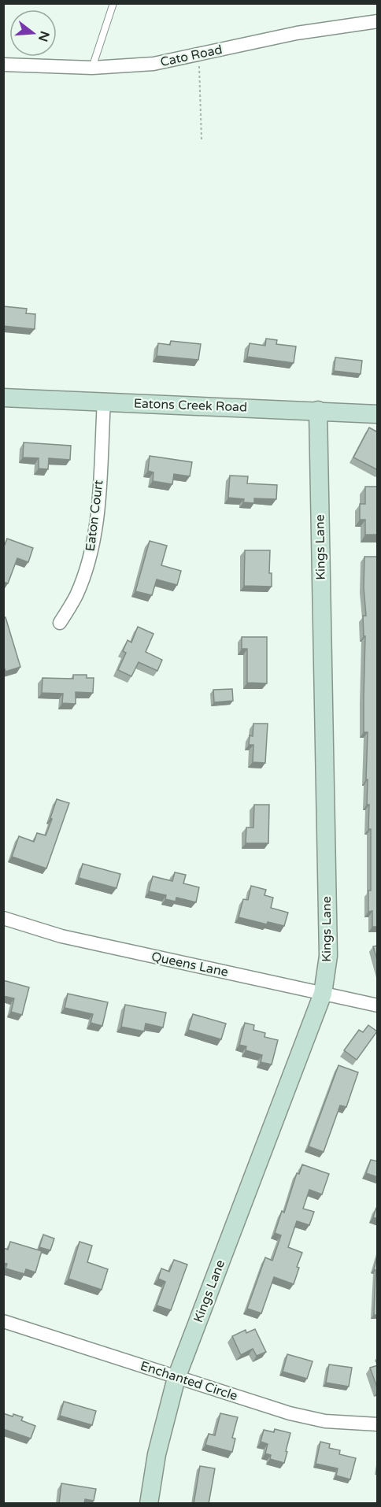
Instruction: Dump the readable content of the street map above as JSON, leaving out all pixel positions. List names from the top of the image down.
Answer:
{
  "streets": {
    "street": [
      "Cato Road",
      "Eatons Creek Road",
      "Eaton Court",
      "Kings Lane",
      "Queens Lane",
      "Enchanted Circle"
    ]
  },
  "crossings": [
    ["Eatons Creek Road", "Eaton Court"],
    ["Eatons Creek Road", "Kings Lane"],
    ["Kings Lane", "Queens Lane"],
    ["Kings Lane", "Enchanted Circle"]
  ],
  "north": "right"
}
